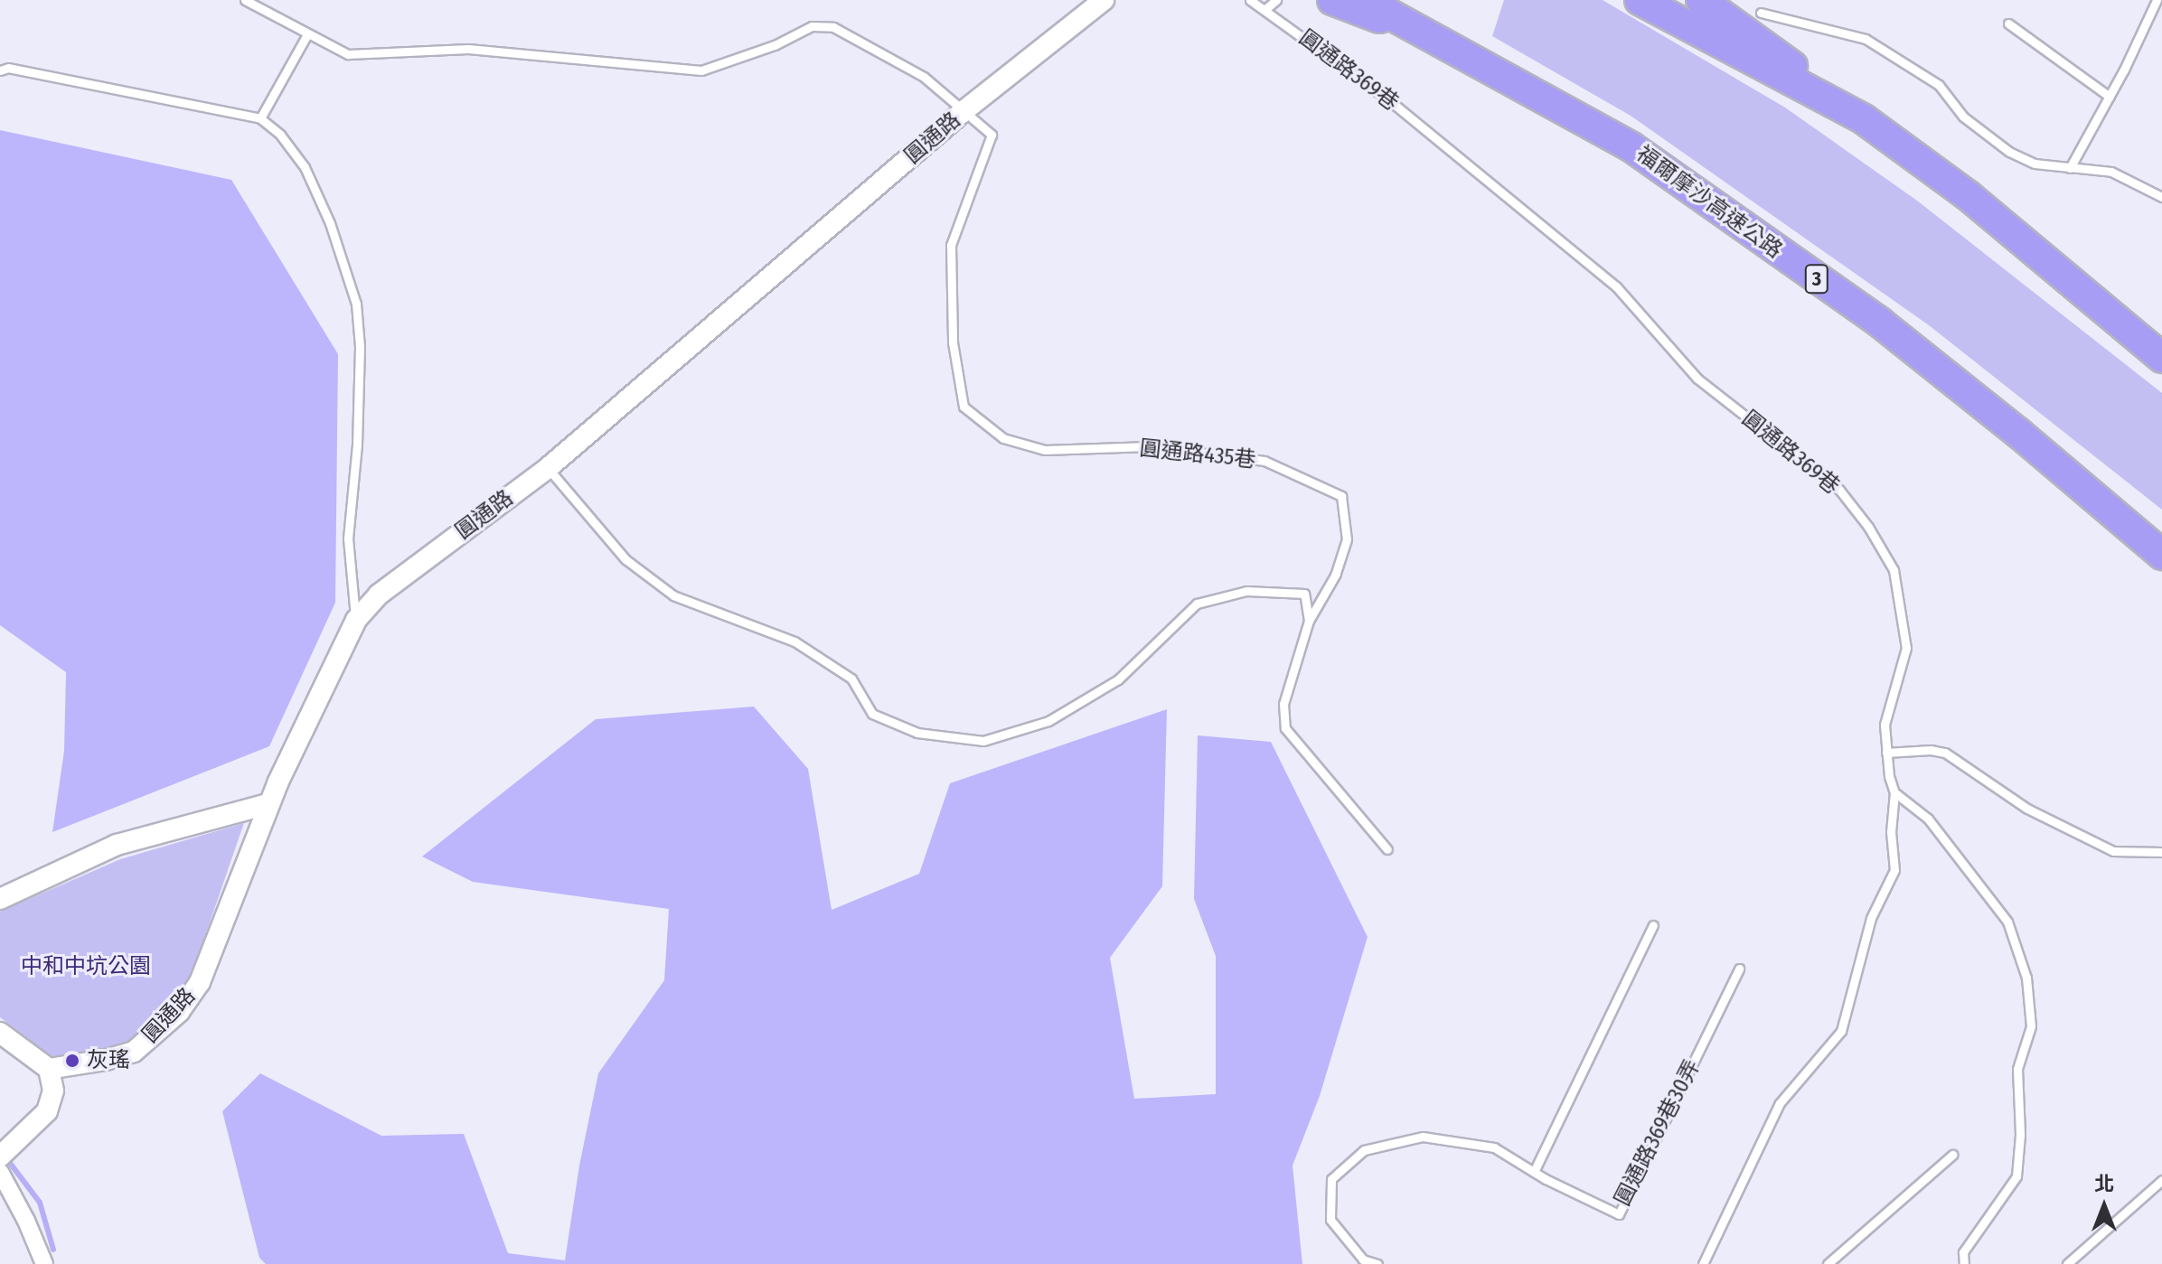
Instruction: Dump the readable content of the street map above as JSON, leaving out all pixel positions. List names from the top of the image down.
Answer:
{
  "streets": {
    "highway": ["福爾摩沙高速公路", "3"],
    "street": ["圓通路"],
    "lane": ["圓通路369巷", "圓通路435巷", "圓通路369巷30弄"]
  },
  "crossings": [
    ["圓通路", "圓通路435巷"]
  ],
  "parks": ["中和中坑公園"],
  "places": ["灰瑤"],
  "north": "top"
}
